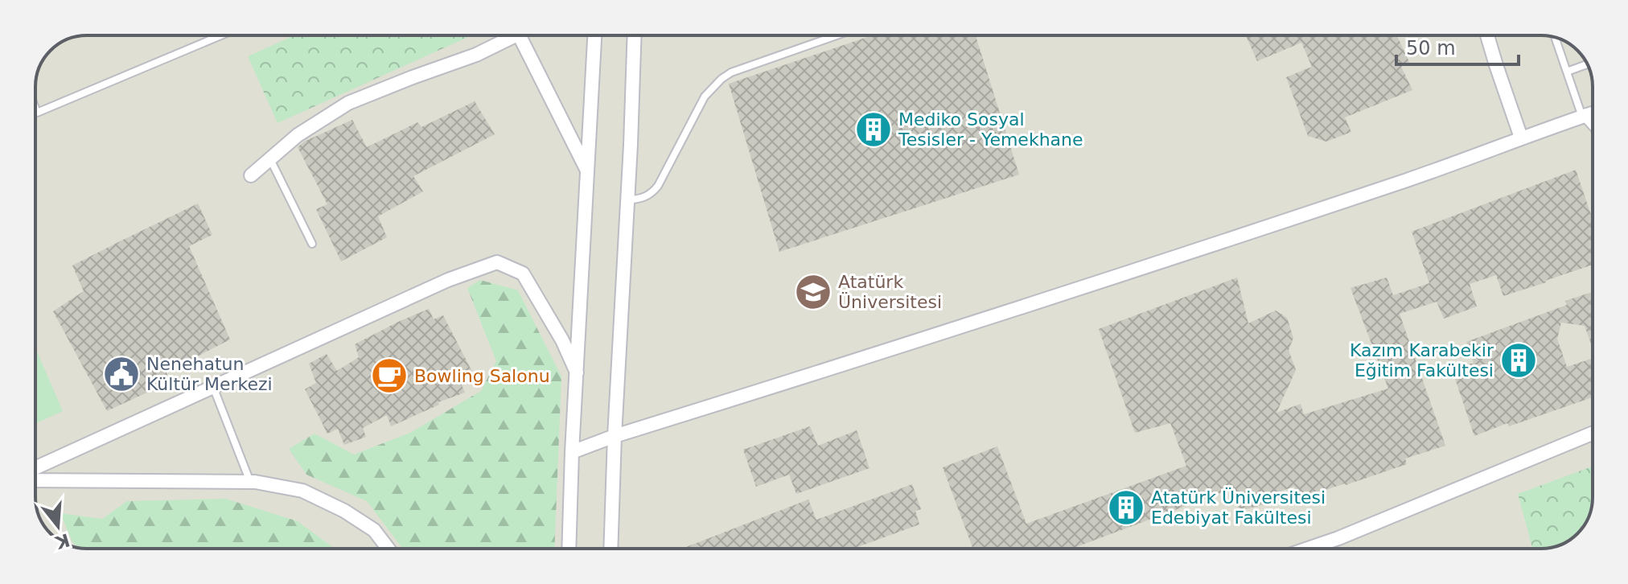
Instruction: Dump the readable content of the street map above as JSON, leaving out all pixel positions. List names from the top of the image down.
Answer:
{
  "places": {
    "building": ["Mediko Sosyal Tesisler - Yemekhane", "Kazım Karabekir Eğitim Fakültesi", "Atatürk Üniversitesi Edebiyat Fakültesi"],
    "school or university": ["Atatürk Üniversitesi"],
    "public building": ["Nenehatun Kültür Merkezi"],
    "cafe": ["Bowling Salonu"]
  },
  "scale_bar": "50 m",
  "north": "bottom"
}
